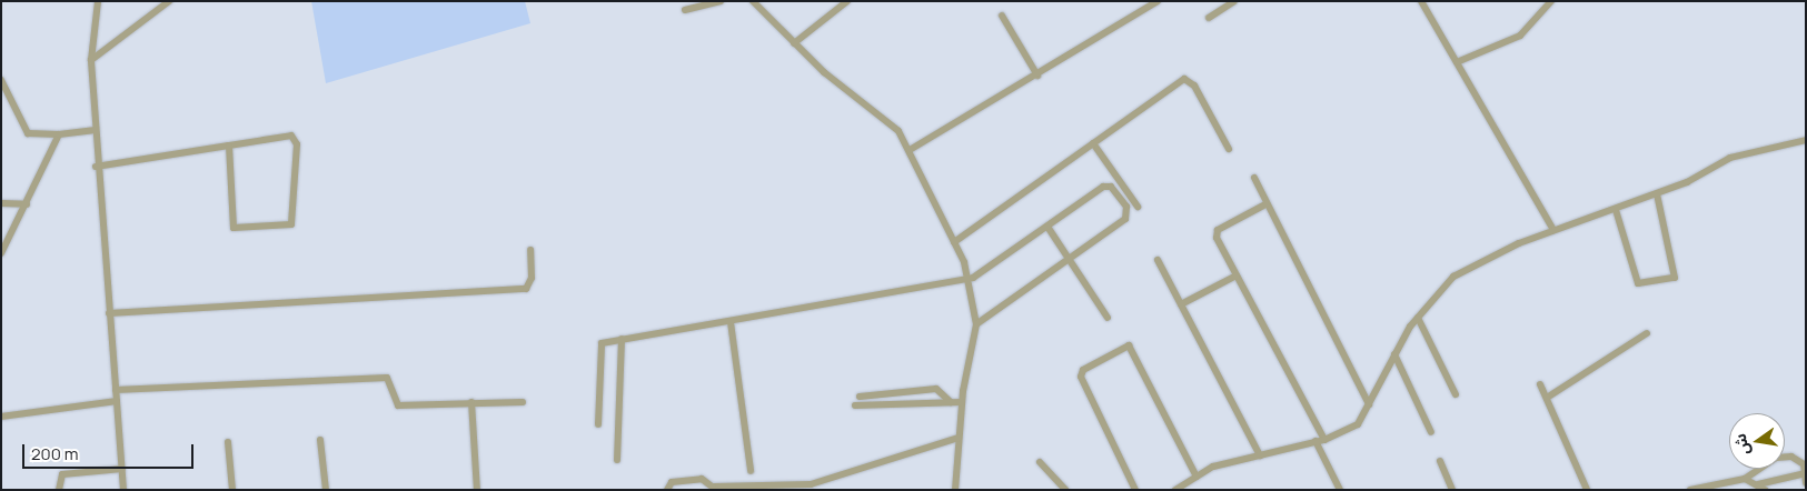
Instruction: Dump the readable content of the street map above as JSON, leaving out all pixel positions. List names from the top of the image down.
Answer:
{
  "scale_bar": "200 m",
  "north": "left"
}
